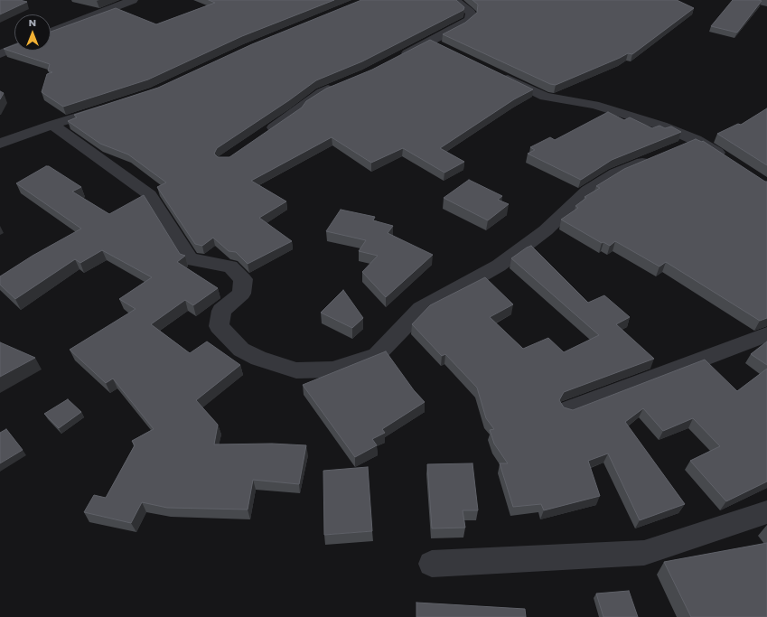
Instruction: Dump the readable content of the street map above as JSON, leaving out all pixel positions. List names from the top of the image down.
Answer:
{
  "north": "top"
}
